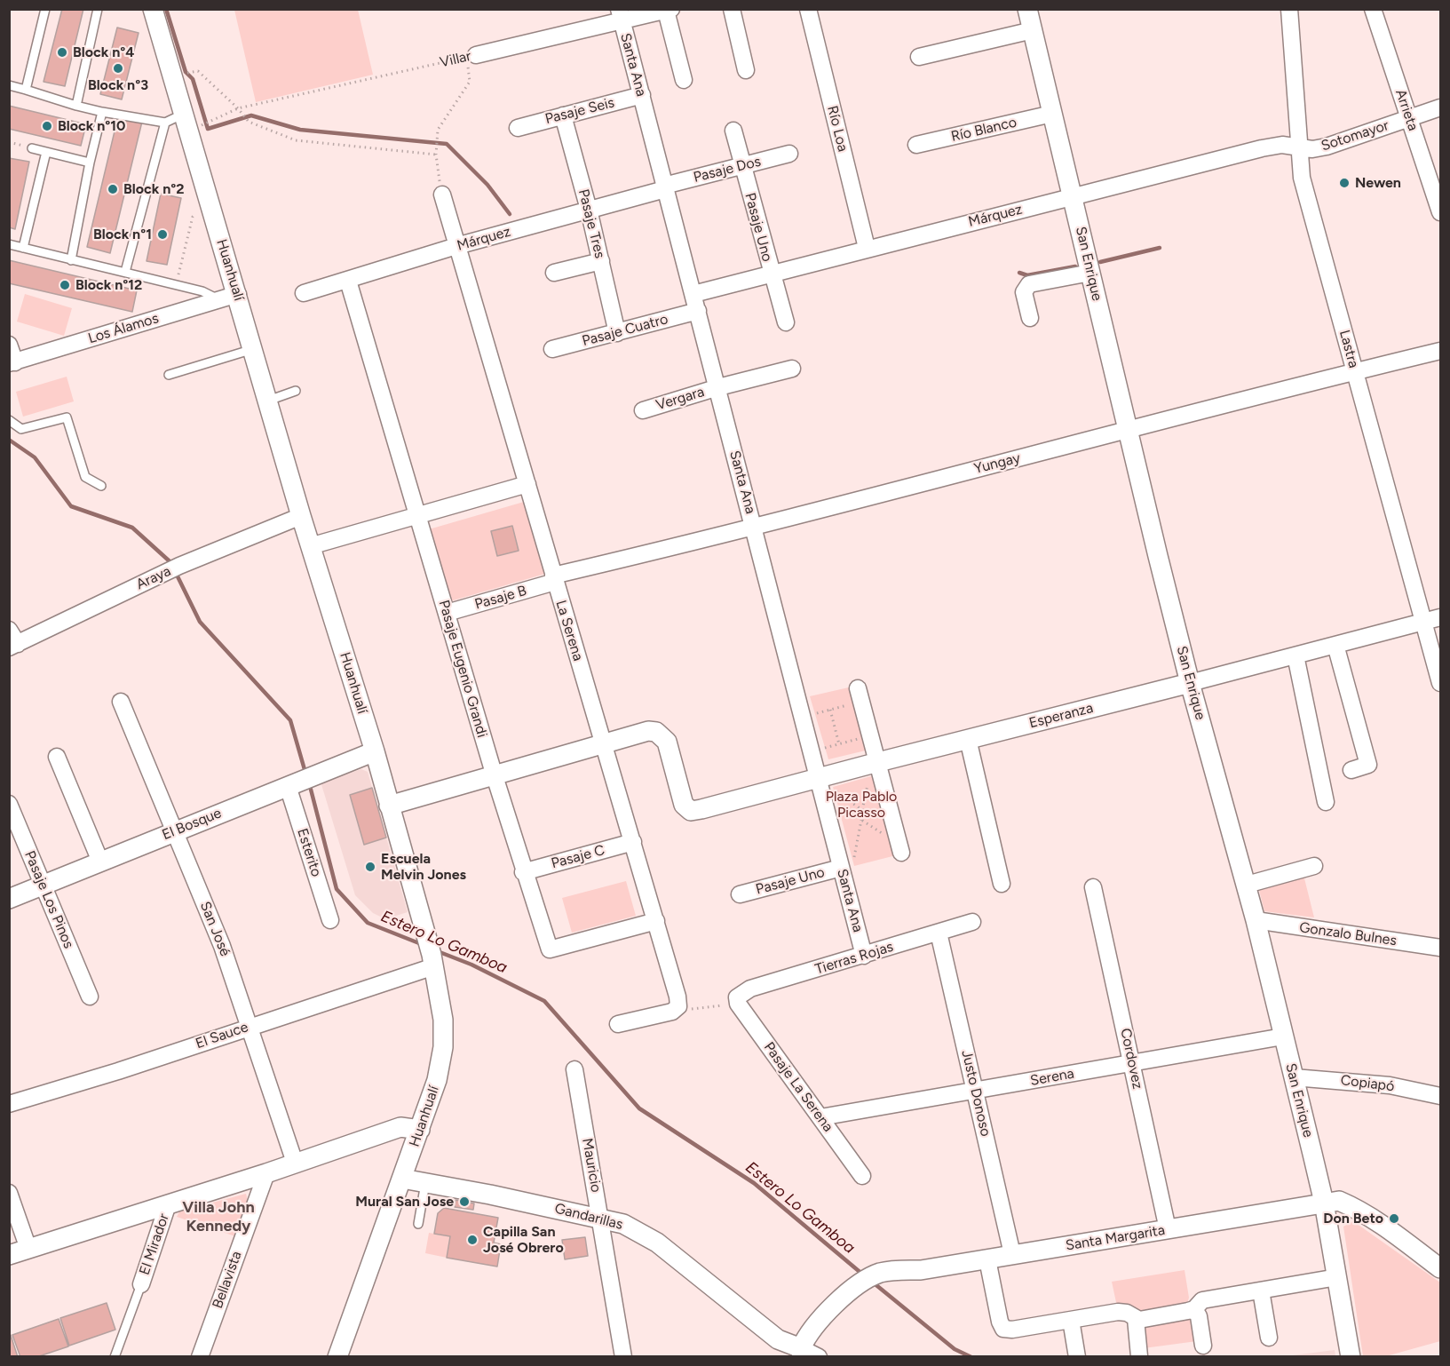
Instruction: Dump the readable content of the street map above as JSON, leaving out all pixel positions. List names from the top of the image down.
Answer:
{
  "streets": {
    "street": [
      "Villar",
      "Santa Ana",
      "Arrieta",
      "Pasaje Seis",
      "Río Loa",
      "Río Blanco",
      "Sotomayor",
      "Pasaje Dos",
      "Márquez",
      "Pasaje Tres",
      "Pasaje Uno",
      "San Enrique",
      "Huanhualí",
      "Los Álamos",
      "Pasaje Cuatro",
      "Lastra",
      "Vergara",
      "Yungay",
      "Araya",
      "Pasaje B",
      "La Serena",
      "Pasaje Eugenio Grandi",
      "Esperanza",
      "El Bosque",
      "Esterito",
      "Pasaje C",
      "Pasaje Los Pinos",
      "San José",
      "Gonzalo Bulnes",
      "Tierras Rojas",
      "El Sauce",
      "Cordovez",
      "Serena",
      "Copiapó",
      "Pasaje La Serena",
      "Justo Donoso",
      "Mauricio",
      "Gandarillas",
      "Santa Margarita",
      "El Mirador",
      "Bellavista"
    ]
  },
  "crossings": [
    ["Villar", "Santa Ana"],
    ["Santa Ana", "Pasaje Seis"],
    ["Santa Ana", "Pasaje Dos"],
    ["Santa Ana", "Márquez"],
    ["Santa Ana", "Pasaje Uno"],
    ["Santa Ana", "Pasaje Cuatro"],
    ["Santa Ana", "Vergara"],
    ["Santa Ana", "Yungay"],
    ["Santa Ana", "Esperanza"],
    ["Santa Ana", "Tierras Rojas"],
    ["Arrieta", "Sotomayor"],
    ["Pasaje Seis", "Pasaje Tres"],
    ["Río Loa", "Márquez"],
    ["Río Blanco", "San Enrique"],
    ["Sotomayor", "Márquez"],
    ["Sotomayor", "Lastra"],
    ["Pasaje Dos", "Márquez"],
    ["Pasaje Dos", "Pasaje Uno"],
    ["Márquez", "Pasaje Tres"],
    ["Márquez", "Pasaje Uno"],
    ["Márquez", "San Enrique"],
    ["Márquez", "Lastra"],
    ["Márquez", "La Serena"],
    ["Márquez", "Pasaje Eugenio Grandi"],
    ["Pasaje Tres", "Pasaje Cuatro"],
    ["San Enrique", "Yungay"],
    ["San Enrique", "Esperanza"],
    ["San Enrique", "Gonzalo Bulnes"],
    ["San Enrique", "Serena"],
    ["San Enrique", "Copiapó"],
    ["San Enrique", "Santa Margarita"],
    ["Huanhualí", "Los Álamos"],
    ["Huanhualí", "Araya"],
    ["Huanhualí", "El Bosque"],
    ["Huanhualí", "El Sauce"],
    ["Huanhualí", "Gandarillas"],
    ["Lastra", "Yungay"],
    ["Lastra", "Esperanza"],
    ["Yungay", "Pasaje B"],
    ["Yungay", "La Serena"],
    ["Pasaje B", "La Serena"],
    ["Pasaje B", "Pasaje Eugenio Grandi"],
    ["La Serena", "Pasaje Eugenio Grandi"],
    ["La Serena", "Esperanza"],
    ["La Serena", "Pasaje C"],
    ["Pasaje Eugenio Grandi", "Pasaje C"],
    ["El Bosque", "Esterito"],
    ["El Bosque", "Pasaje Los Pinos"],
    ["El Bosque", "San José"],
    ["San José", "El Sauce"],
    ["Tierras Rojas", "Pasaje La Serena"],
    ["Tierras Rojas", "Justo Donoso"],
    ["Cordovez", "Serena"],
    ["Cordovez", "Santa Margarita"],
    ["Serena", "Pasaje La Serena"],
    ["Serena", "Justo Donoso"],
    ["Justo Donoso", "Santa Margarita"],
    ["Mauricio", "Gandarillas"],
    ["Gandarillas", "Santa Margarita"]
  ],
  "districts": ["Villa John Kennedy"],
  "water": ["Estero Lo Gamboa"],
  "parks": ["Plaza Pablo Picasso"],
  "places": [
    "Block n°4",
    "Block n°3",
    "Block n°10",
    "Newen",
    "Block n°2",
    "Block n°1",
    "Block n°12",
    "Escuela Melvin Jones",
    "Mural San Jose",
    "Don Beto",
    "Capilla San José Obrero"
  ]
}
